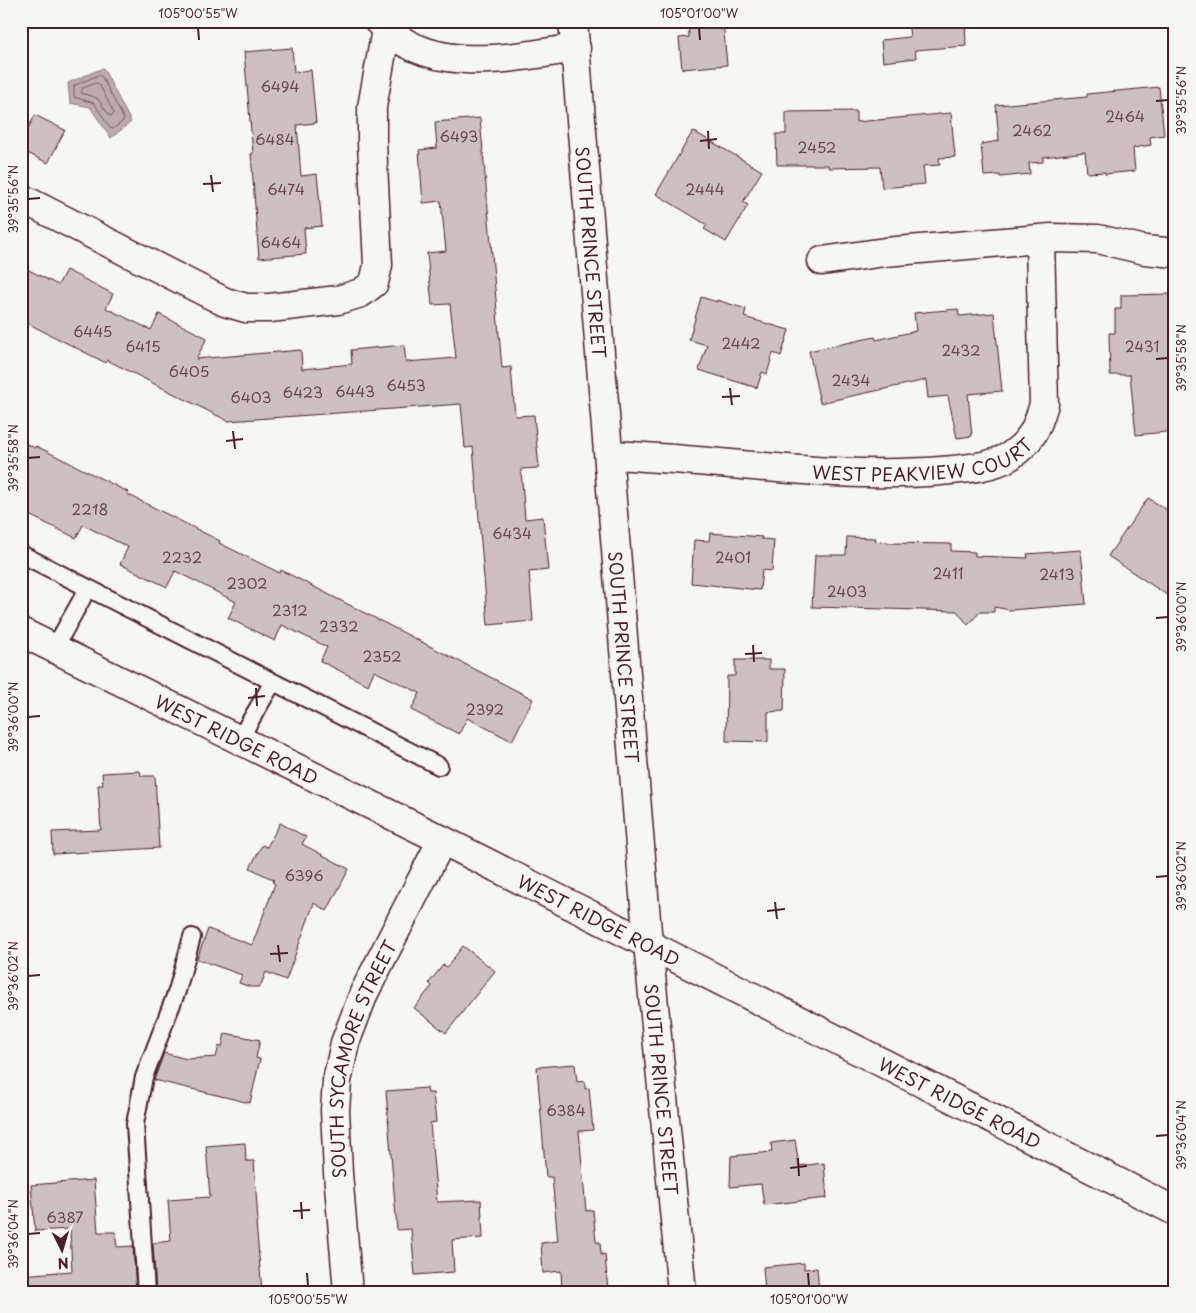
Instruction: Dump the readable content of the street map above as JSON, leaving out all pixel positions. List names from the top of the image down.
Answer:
{
  "streets": {
    "street": [
      "SOUTH PRINCE STREET",
      "WEST PEAKVIEW COURT",
      "WEST RIDGE ROAD",
      "SOUTH SYCAMORE STREET"
    ]
  },
  "crossings": [
    ["SOUTH PRINCE STREET", "WEST PEAKVIEW COURT"],
    ["SOUTH PRINCE STREET", "WEST RIDGE ROAD"],
    ["WEST RIDGE ROAD", "SOUTH SYCAMORE STREET"]
  ],
  "house_numbers": [
    "6494",
    "2464",
    "2462",
    "6493",
    "6484",
    "2452",
    "6474",
    "2444",
    "6464",
    "6445",
    "2442",
    "6415",
    "2431",
    "2432",
    "6405",
    "2434",
    "6453",
    "6443",
    "6423",
    "6403",
    "2218",
    "6434",
    "2232",
    "2401",
    "2411",
    "2413",
    "2302",
    "2403",
    "2312",
    "2332",
    "2352",
    "2392",
    "6396",
    "6384",
    "6387"
  ],
  "north": "bottom",
  "coordinates": [
    "105°00'55\"W",
    "105°01'00\"W",
    "39°35'56\"N",
    "39°35'58\"N",
    "39°36'00\"N",
    "39°36'02\"N",
    "39°36'04\"N"
  ]
}
